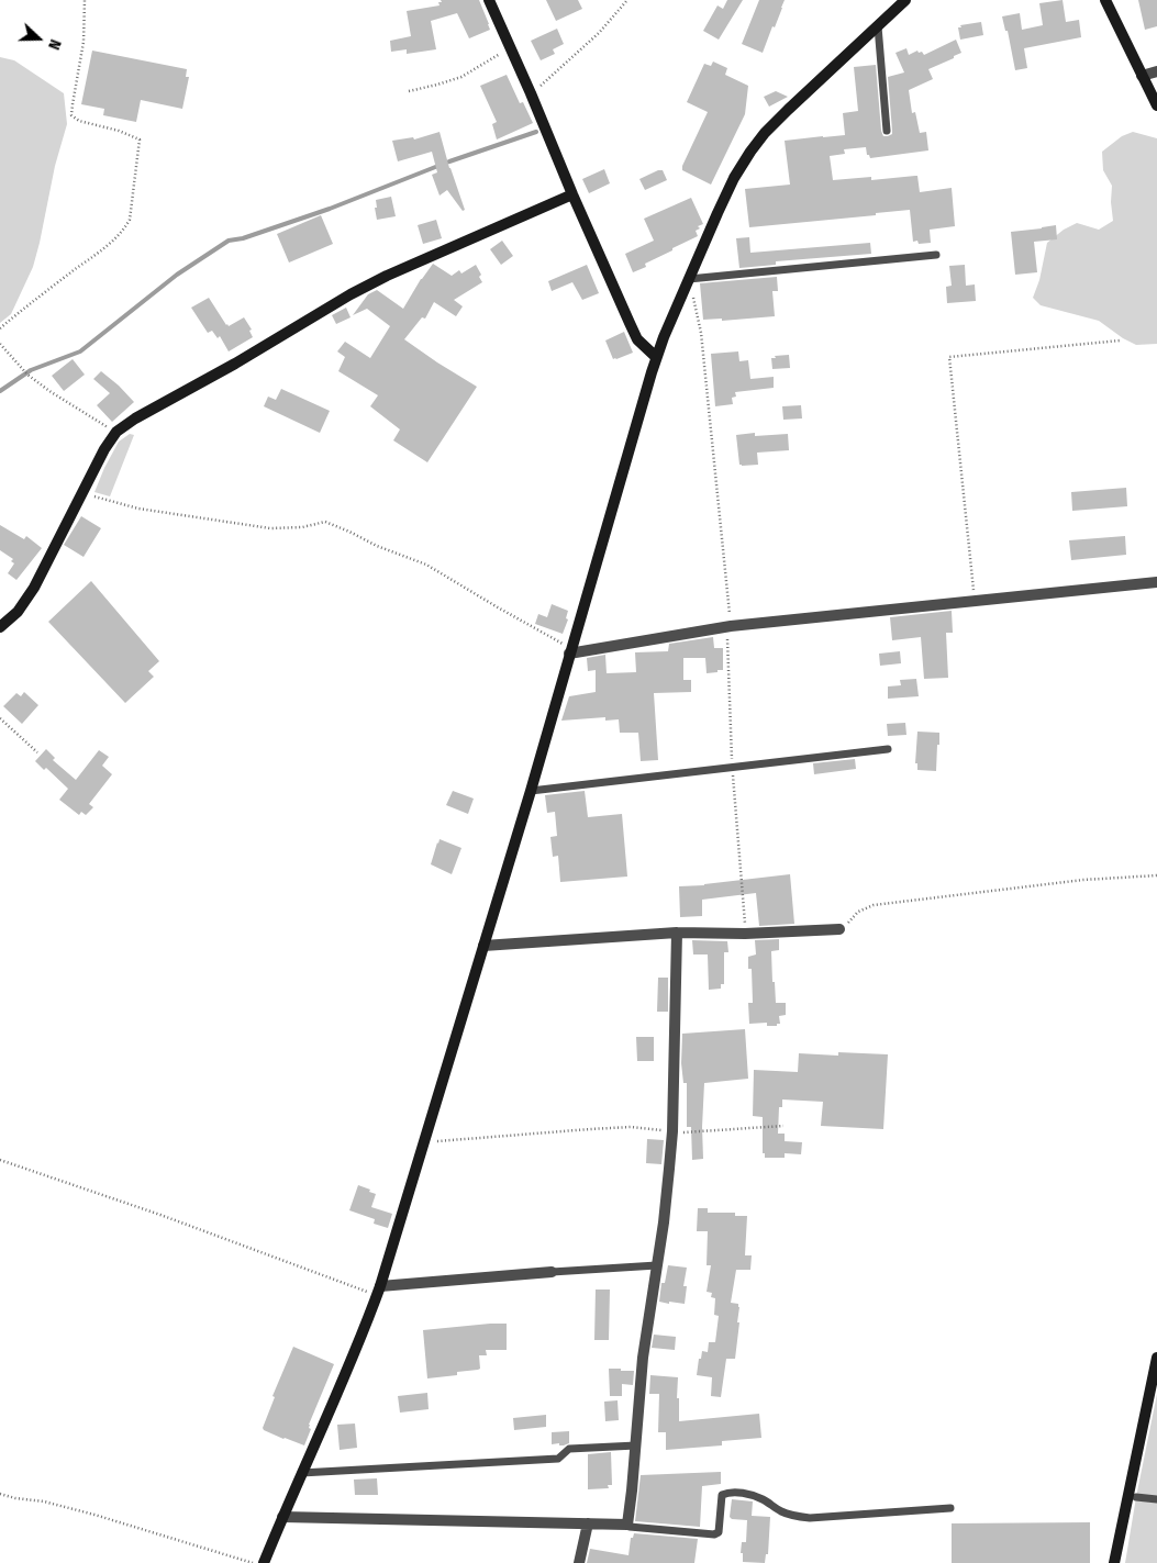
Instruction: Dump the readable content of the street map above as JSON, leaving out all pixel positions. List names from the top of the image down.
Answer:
{
  "north": "right"
}
